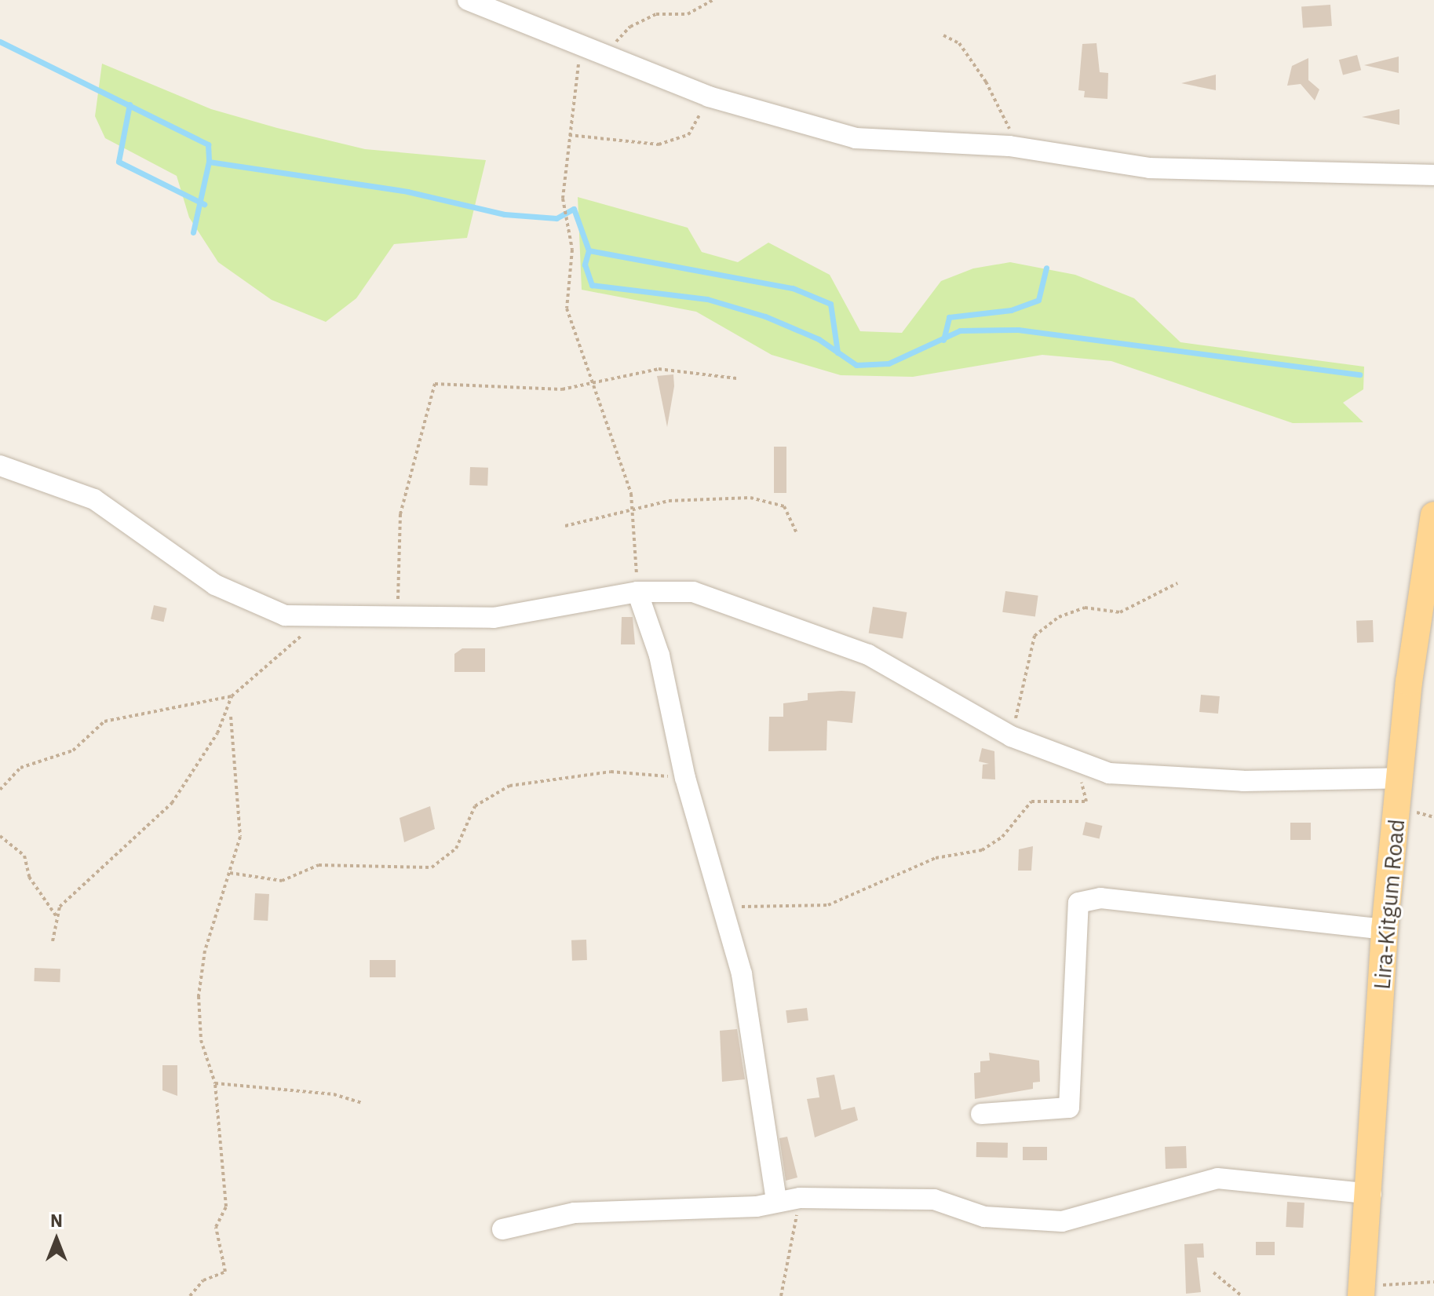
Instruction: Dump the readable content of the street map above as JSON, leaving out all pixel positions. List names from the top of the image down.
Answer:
{
  "streets": {
    "main road": ["Lira-Kitgum Road"]
  },
  "north": "top"
}
